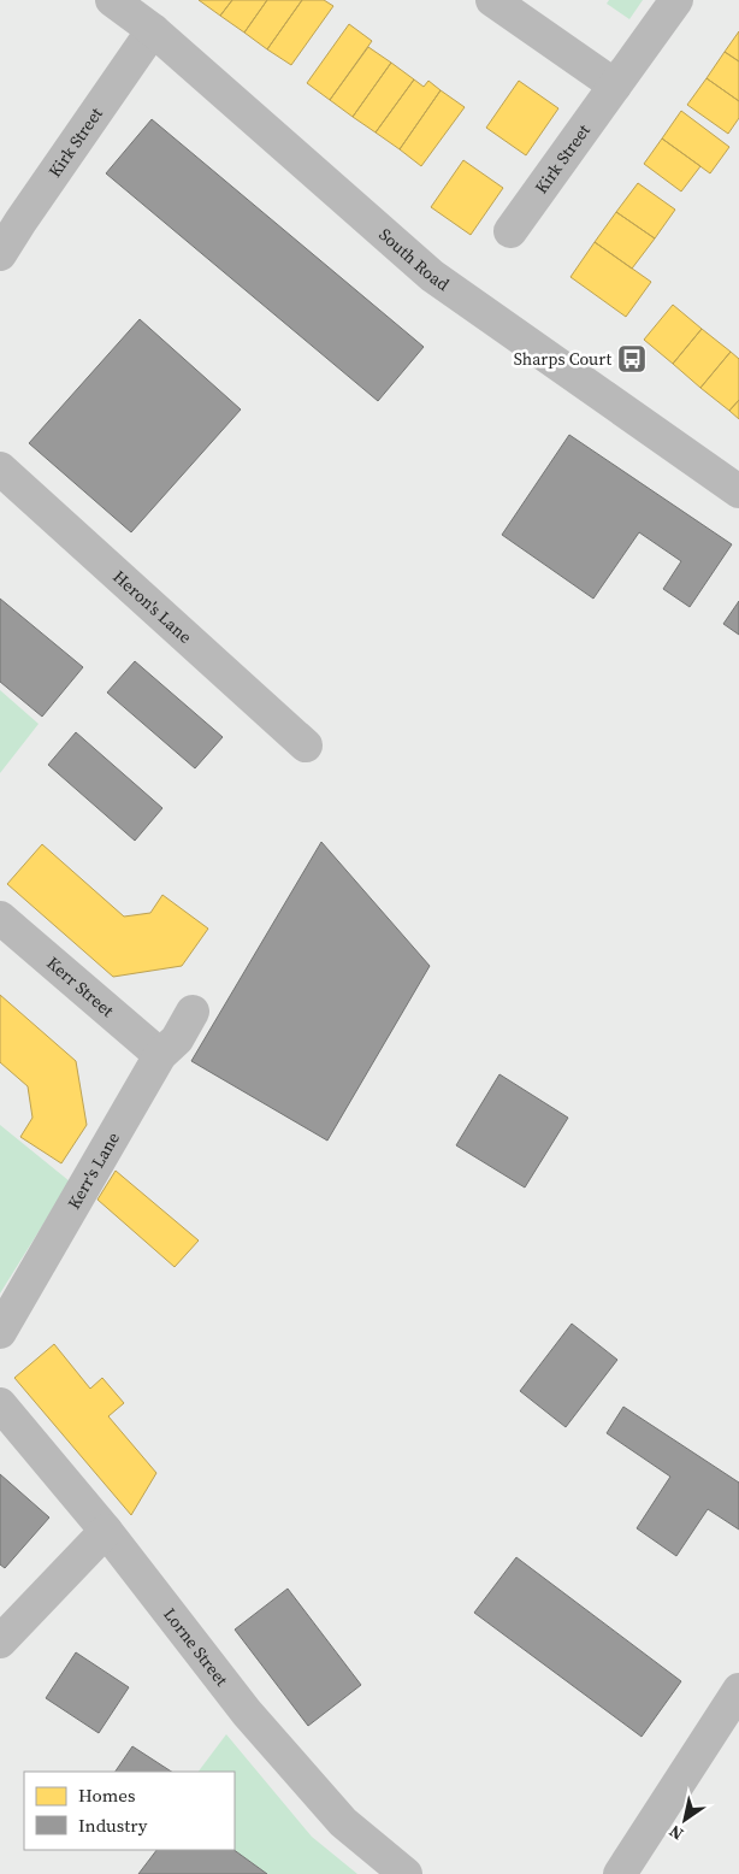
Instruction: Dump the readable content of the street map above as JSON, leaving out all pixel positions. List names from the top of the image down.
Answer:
{
  "streets": {
    "street": [
      "Kirk Street",
      "South Road",
      "Heron's Lane",
      "Kerr Street",
      "Kerr's Lane",
      "Lorne Street"
    ]
  },
  "crossings": [
    ["Kirk Street", "South Road"],
    ["Kerr Street", "Kerr's Lane"]
  ],
  "places": {
    "bus stop": ["Sharps Court"]
  },
  "legend": ["Homes", "Industry"],
  "north": "bottom left"
}
